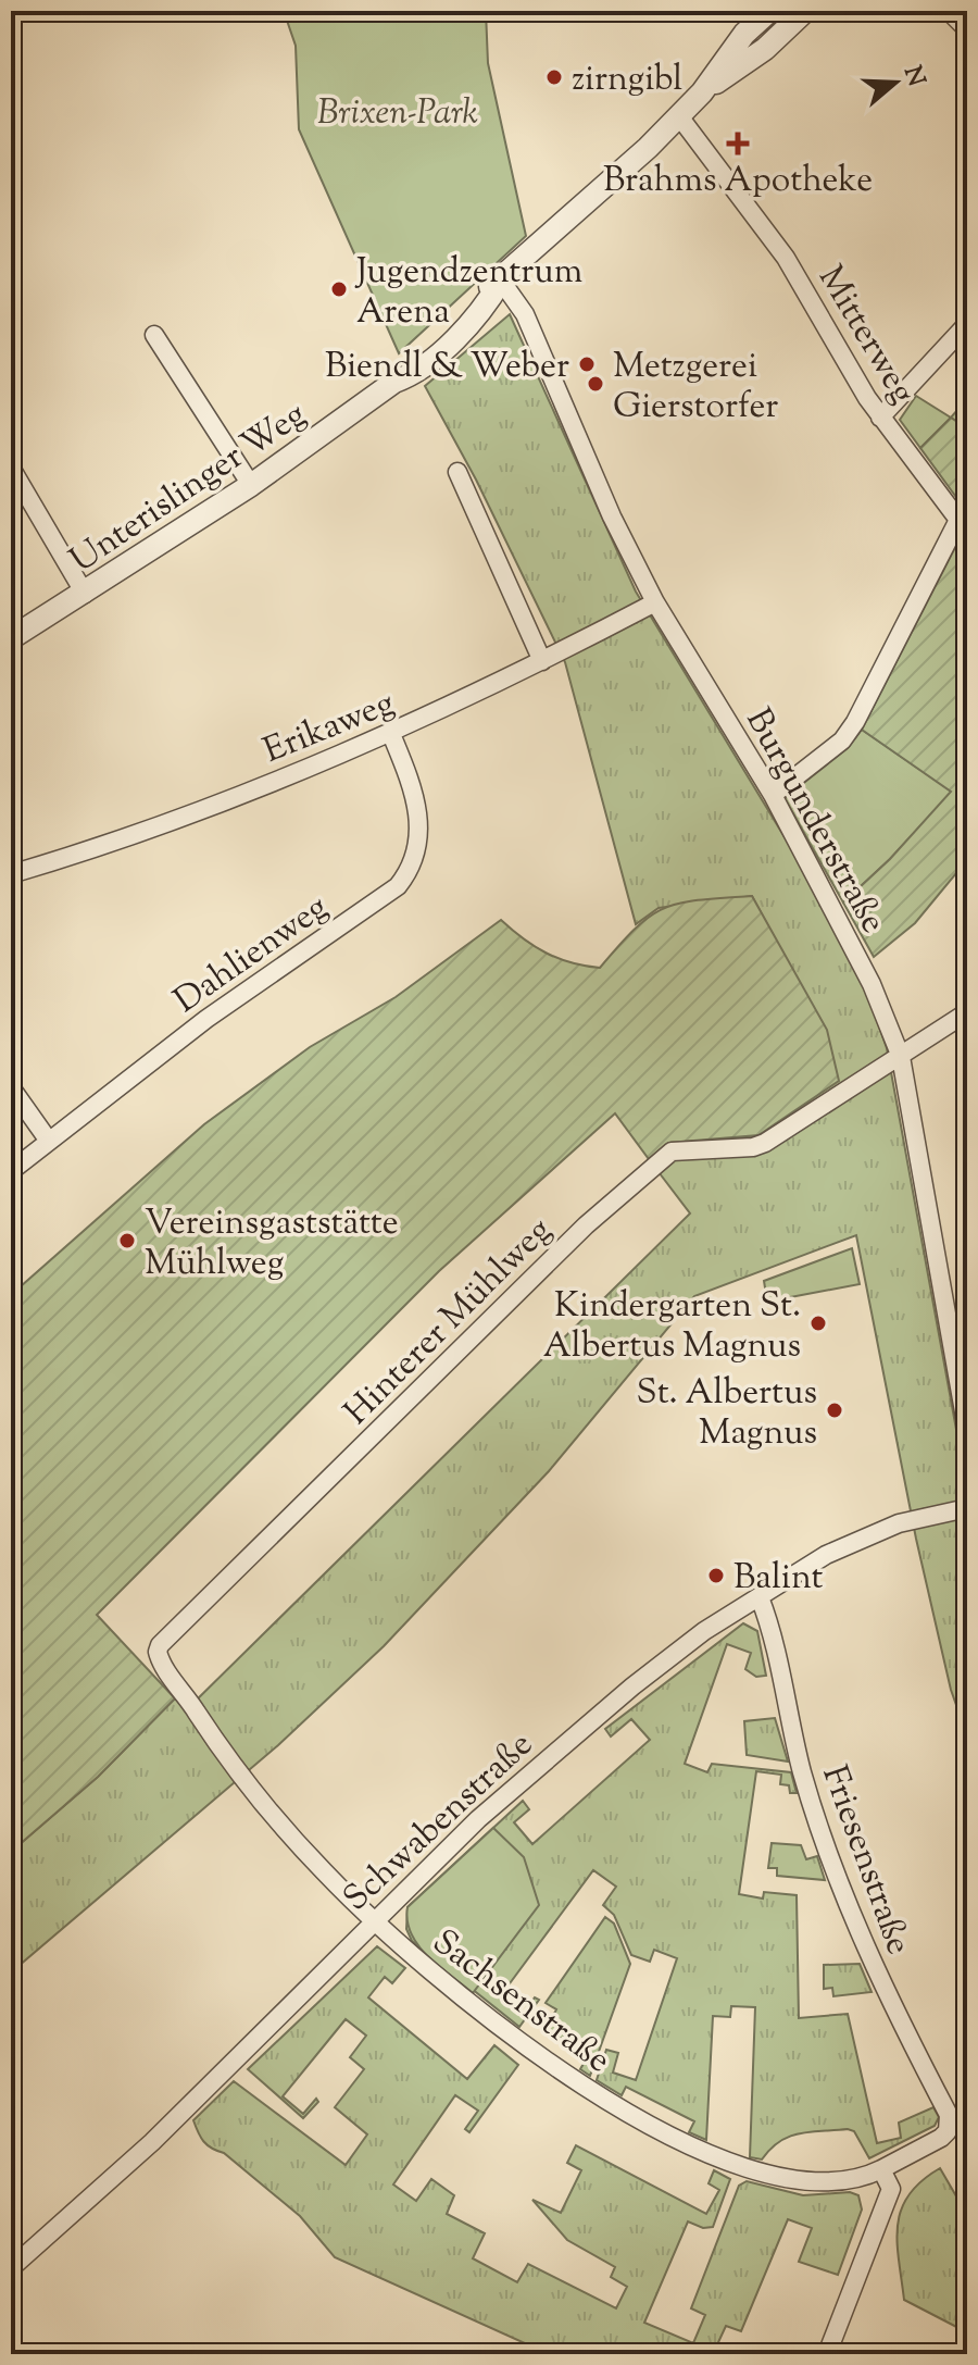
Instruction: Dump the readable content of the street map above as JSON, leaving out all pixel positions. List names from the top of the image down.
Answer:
{
  "streets": {
    "street": [
      "Mitterweg",
      "Unterislinger Weg",
      "Erikaweg",
      "Burgunderstraße",
      "Dahlienweg",
      "Hinterer Mühlweg",
      "Schwabenstraße",
      "Friesenstraße",
      "Sachsenstraße"
    ]
  },
  "crossings": [
    ["Mitterweg", "Unterislinger Weg"],
    ["Mitterweg", "Burgunderstraße"],
    ["Unterislinger Weg", "Burgunderstraße"],
    ["Erikaweg", "Burgunderstraße"],
    ["Erikaweg", "Dahlienweg"],
    ["Burgunderstraße", "Hinterer Mühlweg"],
    ["Hinterer Mühlweg", "Sachsenstraße"],
    ["Schwabenstraße", "Friesenstraße"],
    ["Schwabenstraße", "Sachsenstraße"],
    ["Friesenstraße", "Sachsenstraße"]
  ],
  "parks": ["Brixen-Park"],
  "places": {
    "other": [
      "zirngibl",
      "Jugendzentrum Arena",
      "Biendl & Weber",
      "Metzgerei Gierstorfer",
      "Vereinsgaststätte Mühlweg",
      "Kindergarten St. Albertus Magnus",
      "St. Albertus Magnus",
      "Balint"
    ],
    "health": ["Brahms Apotheke"]
  },
  "north": "right"
}
